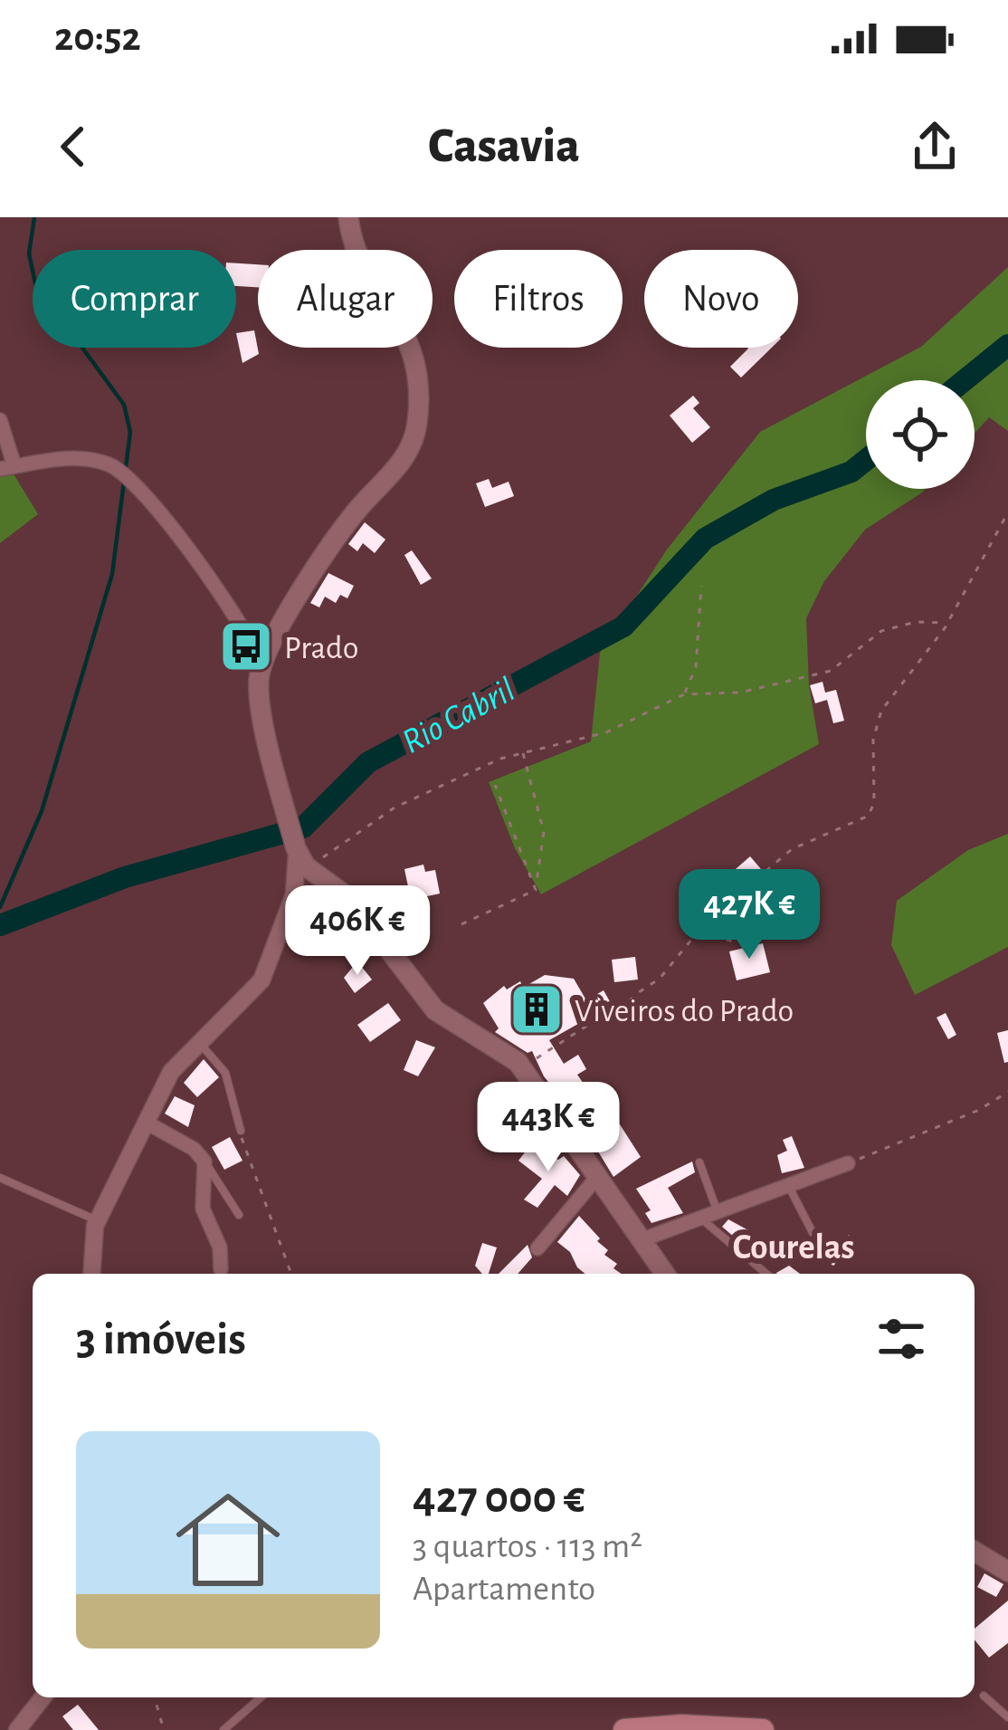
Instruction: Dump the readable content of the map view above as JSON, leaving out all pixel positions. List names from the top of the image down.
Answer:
{
  "districts": ["Courelas"],
  "water": ["Rio Cabril"],
  "places": {
    "bus stop": ["Prado"],
    "building": ["Viveiros do Prado"]
  },
  "page": {
    "status": "20:52",
    "header": "Casavia",
    "chip": [
      "Comprar",
      "Alugar",
      "Filtros",
      "Novo"
    ],
    "price": ["427K €", "406K €", "443K €"],
    "heading": "3 imóveis",
    "list": [
      {
        "name": "427 000 €",
        "note": "3 quartos · 113 m² · Apartamento"
      }
    ]
  }
}
